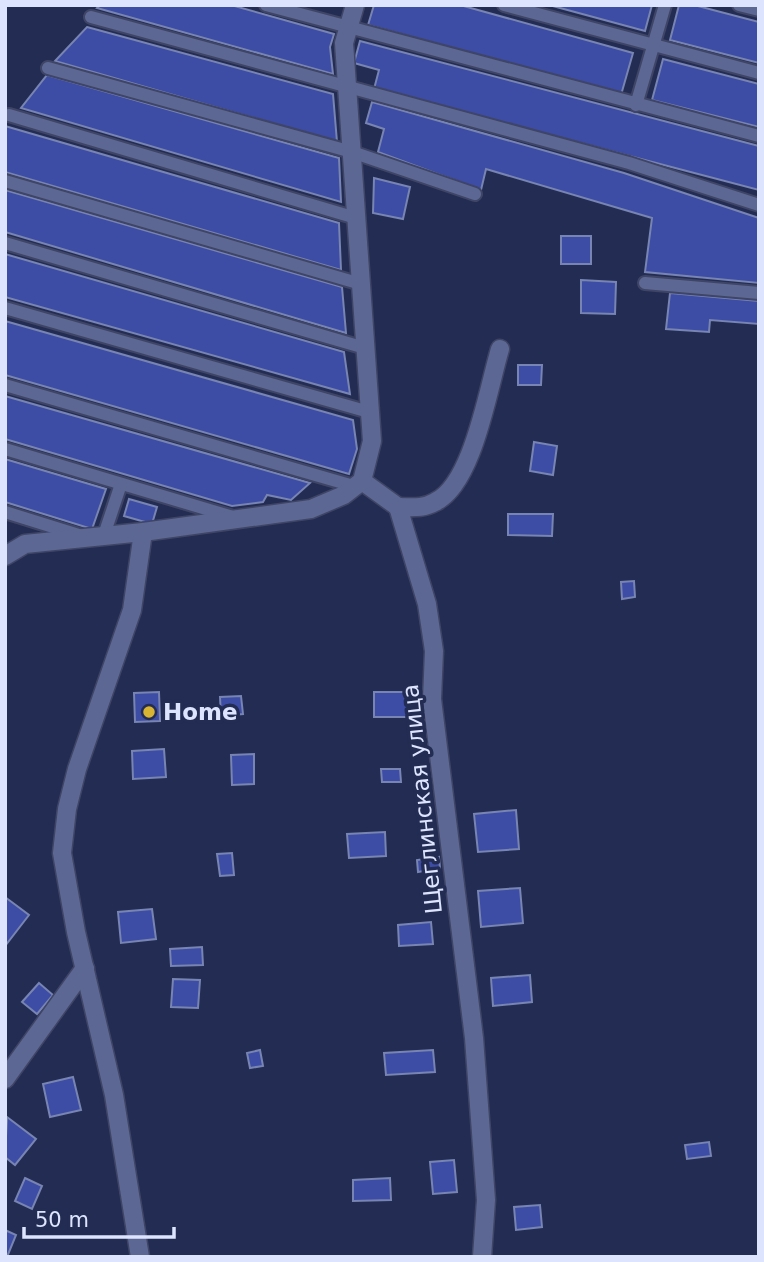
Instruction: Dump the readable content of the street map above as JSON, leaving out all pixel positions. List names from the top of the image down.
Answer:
{
  "streets": {
    "street": ["Щеглинская улица"]
  },
  "places": ["Home"],
  "scale_bar": "50 m"
}
